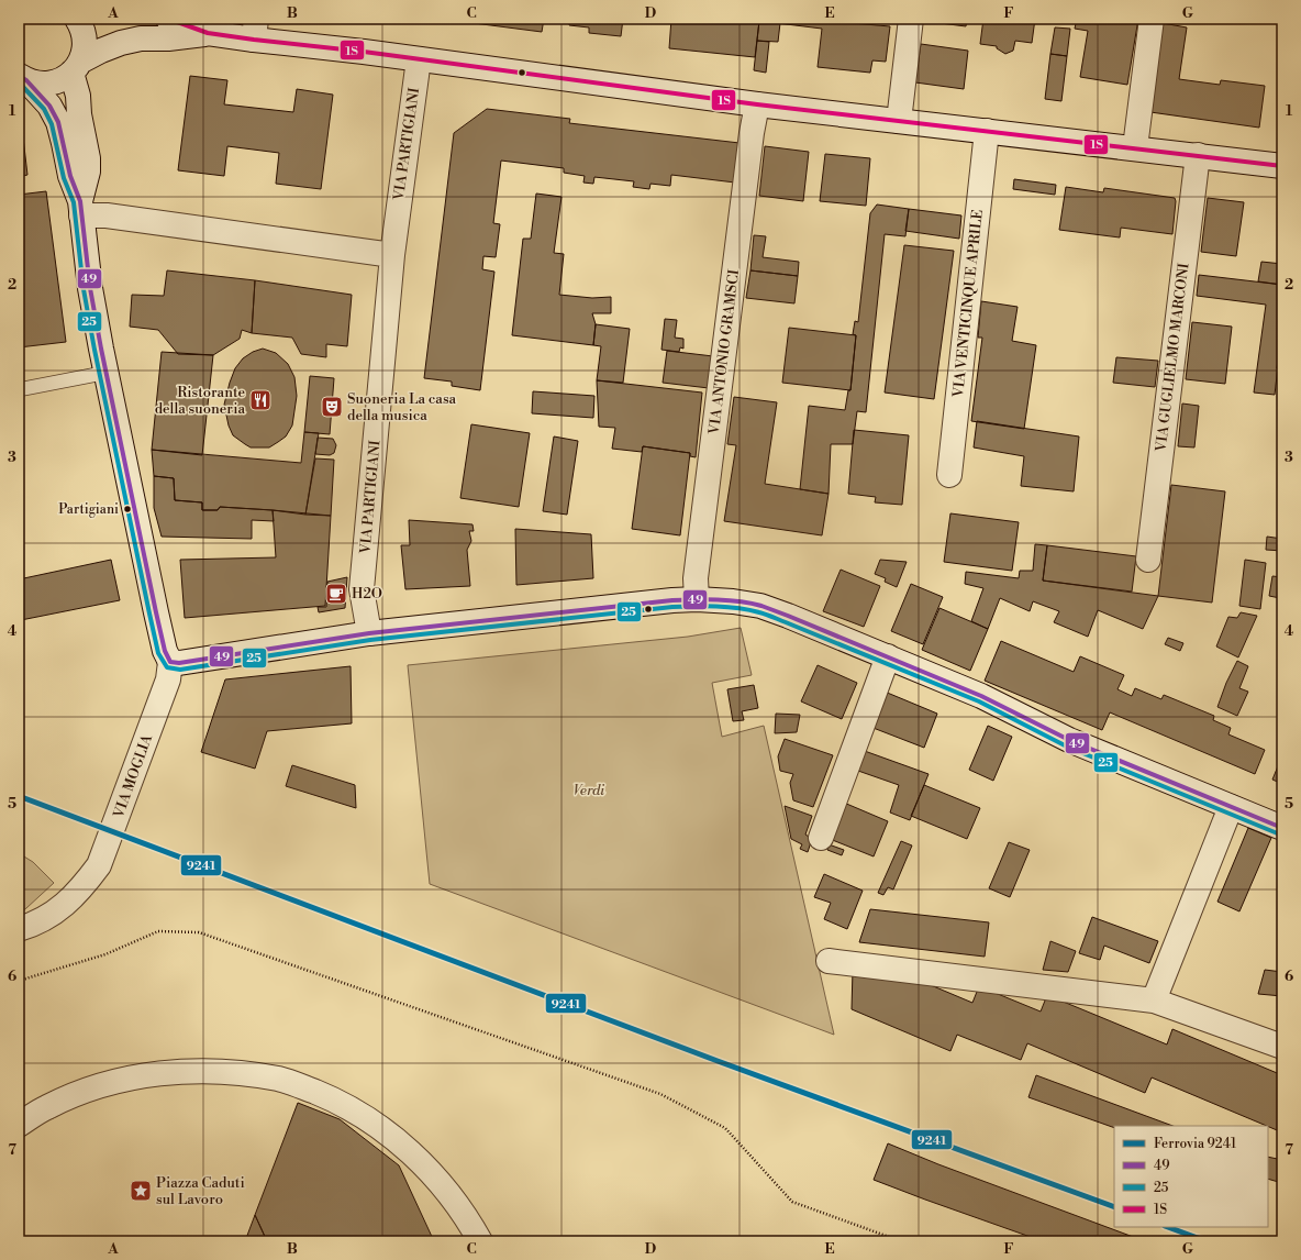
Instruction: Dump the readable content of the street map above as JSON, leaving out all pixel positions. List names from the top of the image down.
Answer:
{
  "streets": {
    "street": [
      "VIA PARTIGIANI",
      "VIA VENTICINQUE APRILE",
      "VIA ANTONIO GRAMSCI",
      "VIA GUGLIELMO MARCONI",
      "VIA MOGLIA"
    ]
  },
  "parks": ["Verdi"],
  "places": {
    "restaurant": ["Ristorante della suoneria"],
    "theatre": ["Suoneria La casa della musica"],
    "other": ["Partigiani"],
    "cafe": ["H2O"],
    "place": ["Piazza Caduti sul Lavoro"]
  },
  "lines": [
    "transit line 1S",
    "transit line 49",
    "transit line 25",
    "rail line 9241"
  ],
  "legend": [
    "Ferrovia 9241",
    "49",
    "25",
    "1S"
  ],
  "grid": {
    "columns": [
      "A",
      "B",
      "C",
      "D",
      "E",
      "F",
      "G"
    ],
    "rows": [
      "1",
      "2",
      "3",
      "4",
      "5",
      "6",
      "7"
    ]
  }
}
